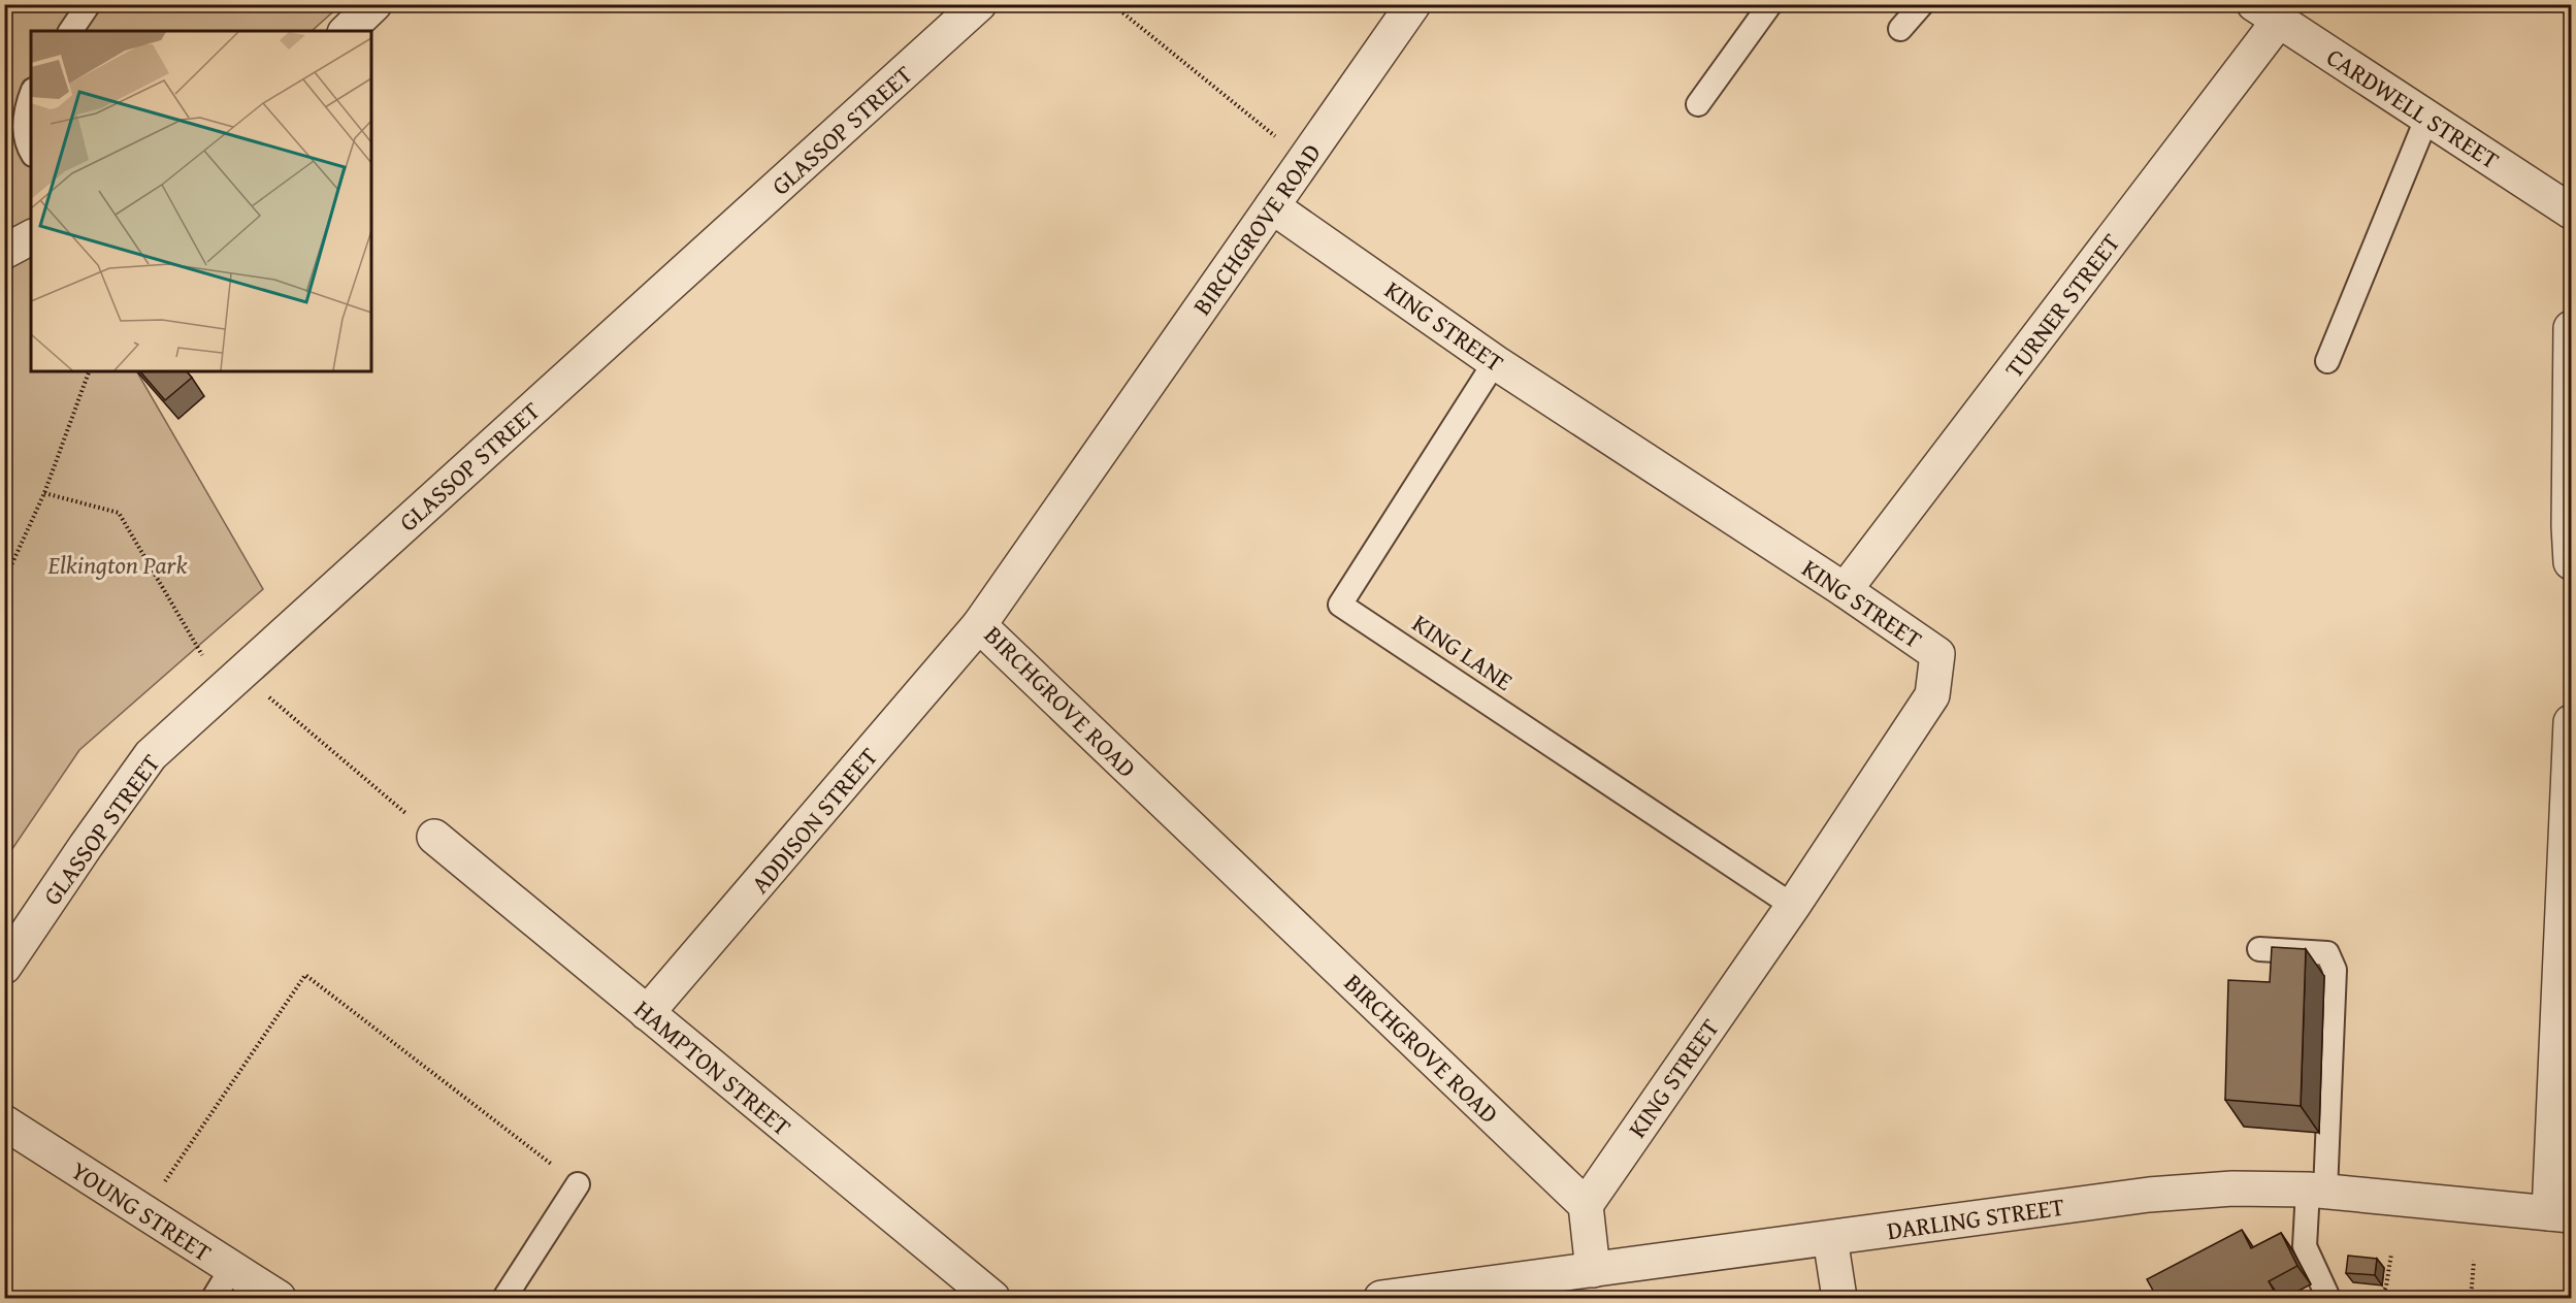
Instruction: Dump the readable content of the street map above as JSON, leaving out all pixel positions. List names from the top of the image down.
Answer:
{
  "streets": {
    "street": [
      "CARDWELL STREET",
      "GLASSOP STREET",
      "BIRCHGROVE ROAD",
      "TURNER STREET",
      "KING STREET",
      "ADDISON STREET",
      "HAMPTON STREET",
      "YOUNG STREET",
      "DARLING STREET"
    ],
    "lane": ["KING LANE"]
  },
  "crossings": [
    ["CARDWELL STREET", "TURNER STREET"],
    ["BIRCHGROVE ROAD", "KING STREET"],
    ["BIRCHGROVE ROAD", "ADDISON STREET"],
    ["TURNER STREET", "KING STREET"],
    ["KING STREET", "KING LANE"],
    ["ADDISON STREET", "HAMPTON STREET"]
  ],
  "parks": ["Elkington Park"]
}
